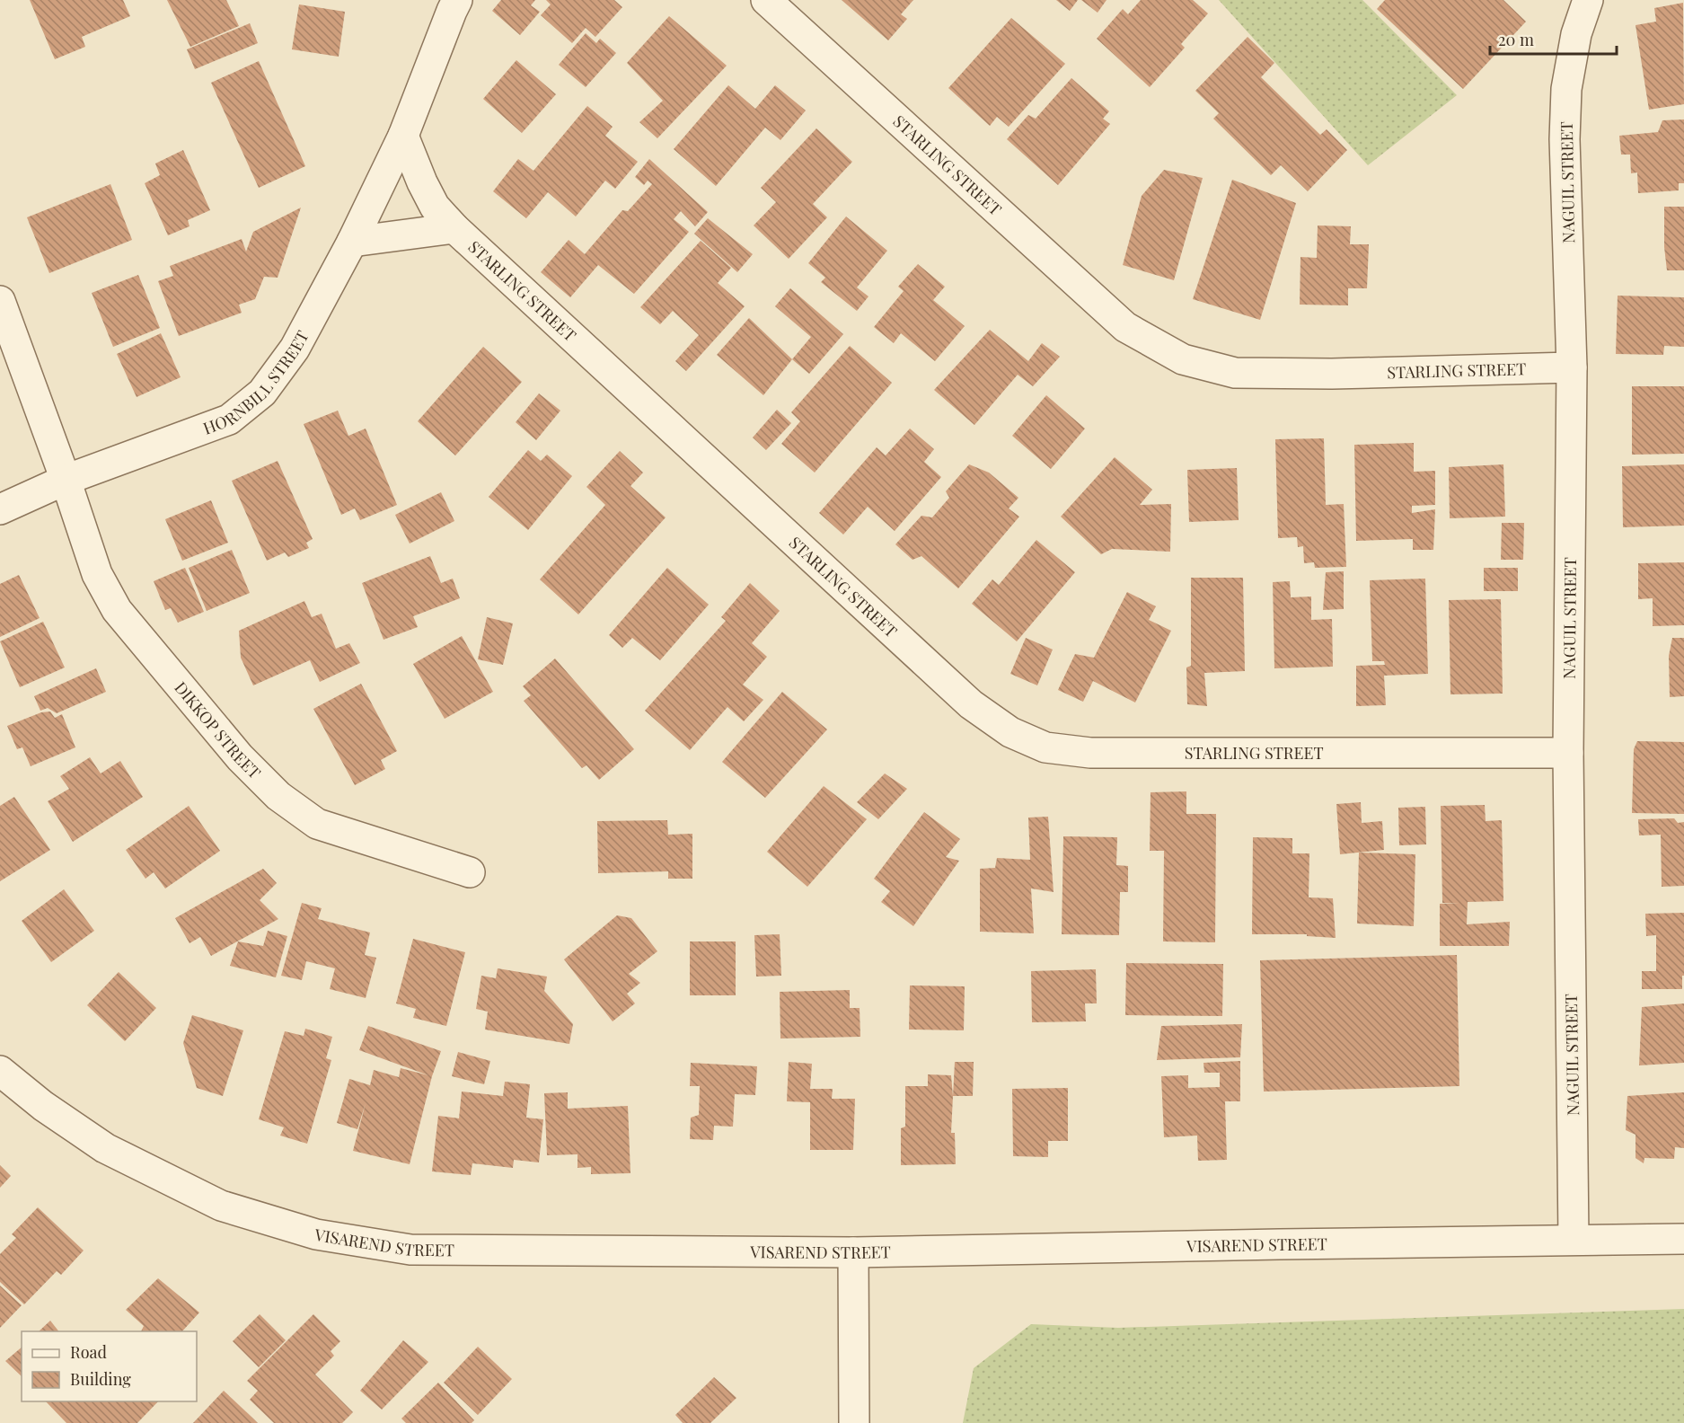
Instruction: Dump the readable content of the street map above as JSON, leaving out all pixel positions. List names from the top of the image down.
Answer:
{
  "streets": {
    "street": [
      "STARLING STREET",
      "NAGUIL STREET",
      "HORNBILL STREET",
      "DIKKOP STREET",
      "VISAREND STREET"
    ]
  },
  "crossings": [
    ["STARLING STREET", "NAGUIL STREET"],
    ["STARLING STREET", "HORNBILL STREET"],
    ["NAGUIL STREET", "VISAREND STREET"],
    ["HORNBILL STREET", "DIKKOP STREET"]
  ],
  "legend": ["Road", "Building"],
  "scale_bar": "20 m"
}
